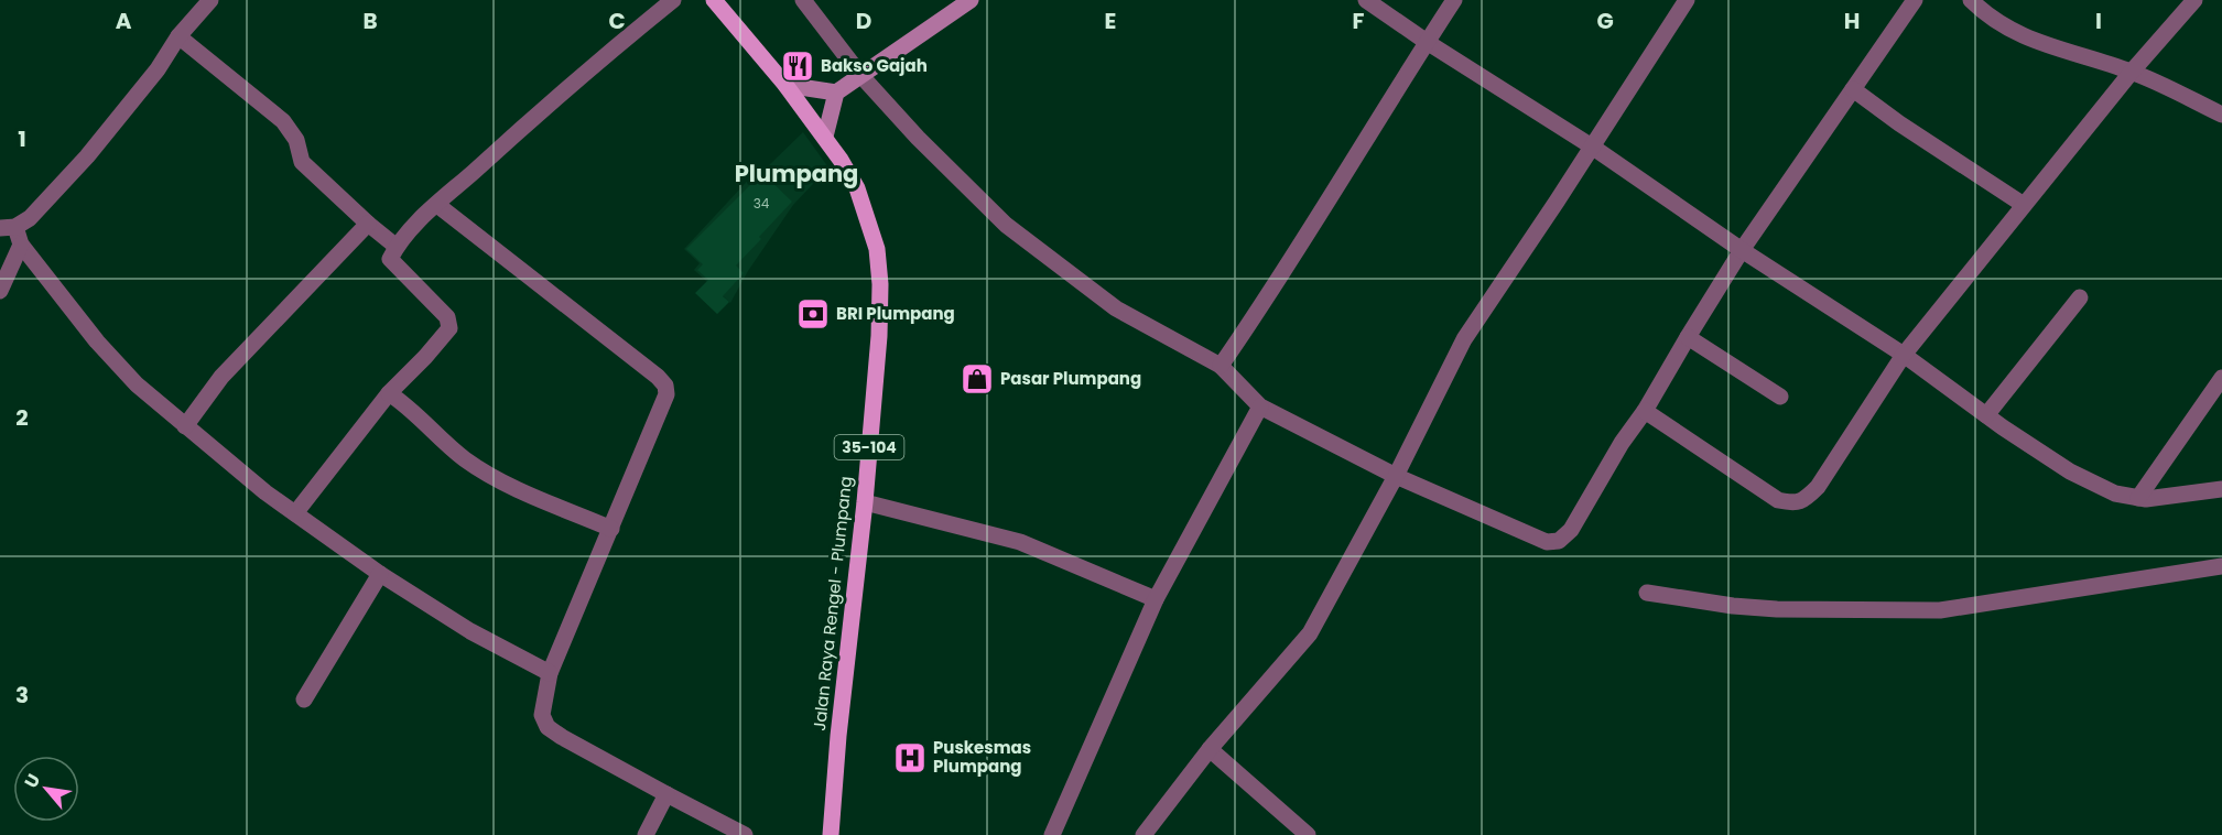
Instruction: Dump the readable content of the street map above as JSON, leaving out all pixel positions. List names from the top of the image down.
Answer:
{
  "streets": {
    "main road": ["35-104", "Jalan Raya Rengel - Plumpang"]
  },
  "crossings": [
    ["35-104", "Jalan Raya Rengel - Plumpang"]
  ],
  "districts": ["Plumpang"],
  "places": {
    "restaurant": ["Bakso Gajah"],
    "bank": ["BRI Plumpang"],
    "shop": ["Pasar Plumpang"],
    "hospital": ["Puskesmas Plumpang"]
  },
  "house_numbers": ["34"],
  "north": "top left",
  "grid": {
    "columns": [
      "A",
      "B",
      "C",
      "D",
      "E",
      "F",
      "G",
      "H",
      "I"
    ],
    "rows": ["1", "2", "3"]
  }
}
